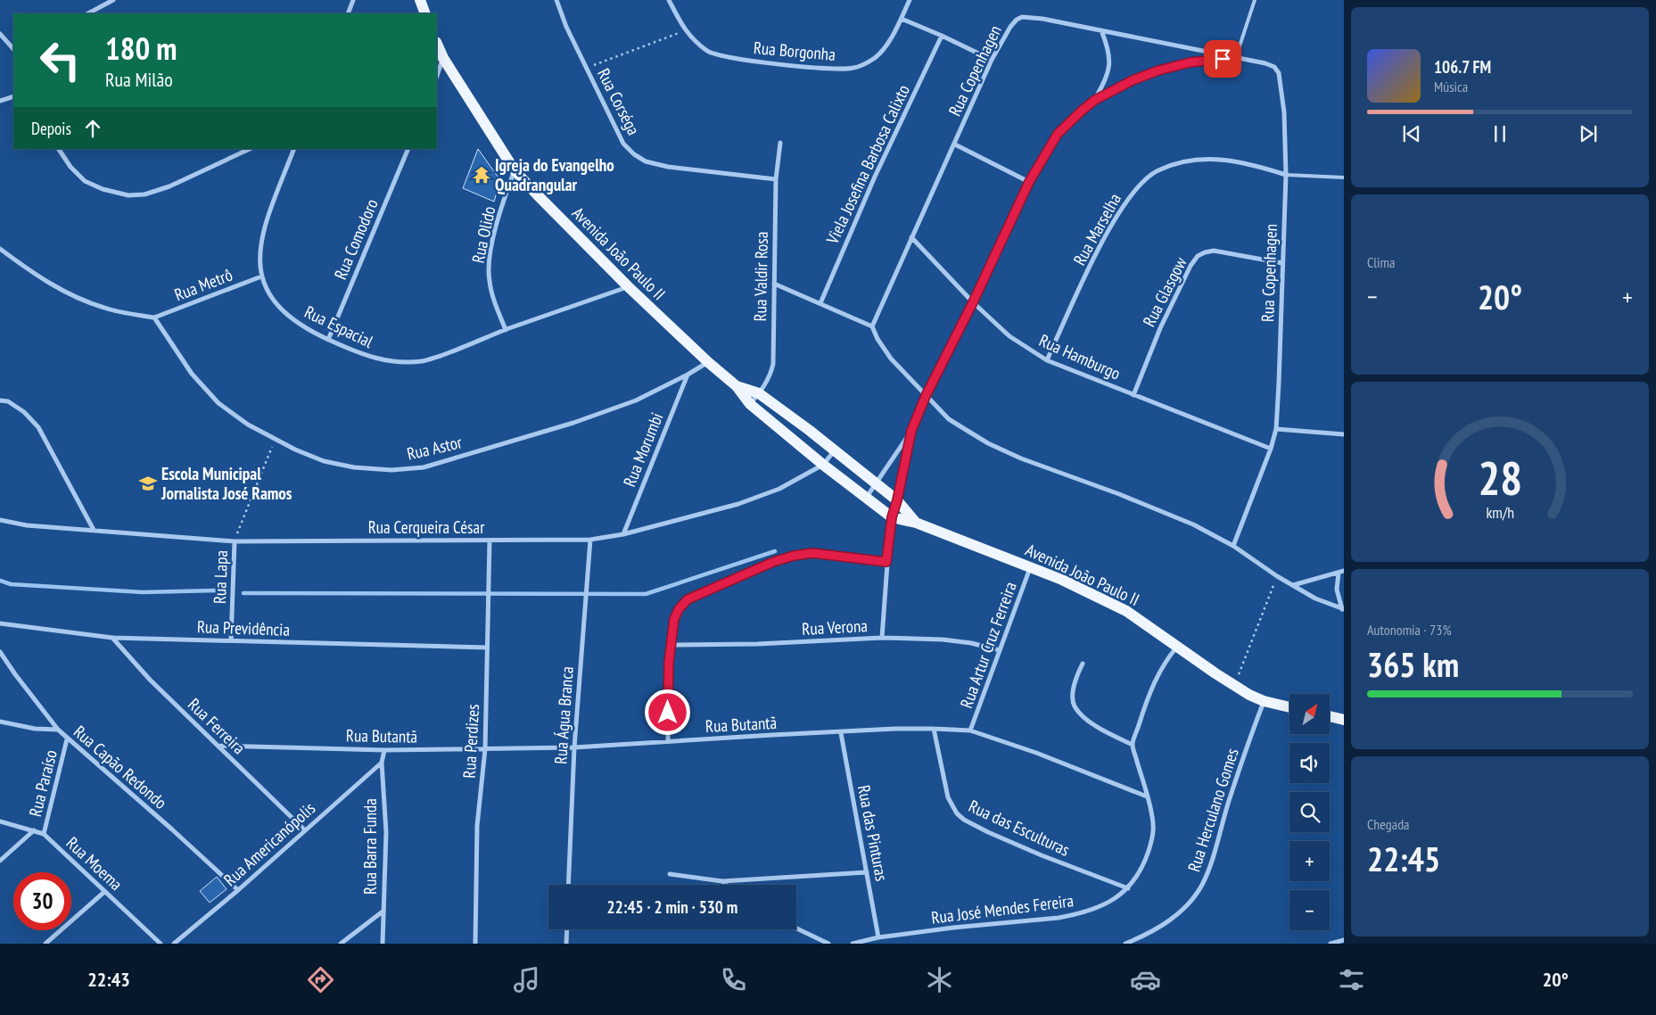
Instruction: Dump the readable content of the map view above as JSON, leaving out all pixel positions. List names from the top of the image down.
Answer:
{
  "streets": {
    "main road": ["Avenida João Paulo II"],
    "street": [
      "Rua Borgonha",
      "Rua Copenhagen",
      "Rua Corséga",
      "Viela Josefina Barbosa Calixto",
      "Rua Marselha",
      "Rua Olido",
      "Rua Comodoro",
      "Rua Valdir Rosa",
      "Rua Metrô",
      "Rua Glasgow",
      "Rua Espacial",
      "Rua Hamburgo",
      "Rua Astor",
      "Rua Morumbi",
      "Rua Cerqueira César",
      "Rua Lapa",
      "Rua Verona",
      "Rua Previdência",
      "Rua Artur Cruz Ferreira",
      "Rua Água Branca",
      "Rua Butantã",
      "Rua Ferreira",
      "Rua Perdizes",
      "Rua Capão Redondo",
      "Rua Paraíso",
      "Rua Herculano Gomes",
      "Rua das Esculturas",
      "Rua das Pinturas",
      "Rua Americanópolis",
      "Rua Barra Funda",
      "Rua Moema",
      "Rua José Mendes Fereira"
    ]
  },
  "crossings": [
    ["Rua Copenhagen", "Rua Marselha"],
    ["Rua Copenhagen", "Rua Glasgow"],
    ["Rua Copenhagen", "Rua Hamburgo"],
    ["Rua Corséga", "Rua Valdir Rosa"],
    ["Rua Marselha", "Rua Hamburgo"],
    ["Rua Olido", "Avenida João Paulo II"],
    ["Rua Olido", "Rua Espacial"],
    ["Rua Comodoro", "Rua Espacial"],
    ["Avenida João Paulo II", "Rua Valdir Rosa"],
    ["Avenida João Paulo II", "Rua Espacial"],
    ["Avenida João Paulo II", "Rua Astor"],
    ["Avenida João Paulo II", "Rua Cerqueira César"],
    ["Avenida João Paulo II", "Rua Artur Cruz Ferreira"],
    ["Avenida João Paulo II", "Rua Herculano Gomes"],
    ["Rua Metrô", "Rua Espacial"],
    ["Rua Metrô", "Rua Astor"],
    ["Rua Glasgow", "Rua Hamburgo"],
    ["Rua Astor", "Rua Morumbi"],
    ["Rua Morumbi", "Rua Cerqueira César"],
    ["Rua Cerqueira César", "Rua Lapa"],
    ["Rua Cerqueira César", "Rua Água Branca"],
    ["Rua Cerqueira César", "Rua Perdizes"],
    ["Rua Lapa", "Rua Previdência"],
    ["Rua Verona", "Rua Artur Cruz Ferreira"],
    ["Rua Previdência", "Rua Ferreira"],
    ["Rua Previdência", "Rua Perdizes"],
    ["Rua Artur Cruz Ferreira", "Rua Butantã"],
    ["Rua Água Branca", "Rua Butantã"],
    ["Rua Butantã", "Rua Ferreira"],
    ["Rua Butantã", "Rua Perdizes"],
    ["Rua Butantã", "Rua das Esculturas"],
    ["Rua Butantã", "Rua das Pinturas"],
    ["Rua Butantã", "Rua Barra Funda"],
    ["Rua Butantã", "Rua José Mendes Fereira"],
    ["Rua Ferreira", "Rua Americanópolis"],
    ["Rua Capão Redondo", "Rua Paraíso"],
    ["Rua Capão Redondo", "Rua Americanópolis"],
    ["Rua Paraíso", "Rua Moema"],
    ["Rua das Esculturas", "Rua José Mendes Fereira"],
    ["Rua das Pinturas", "Rua José Mendes Fereira"],
    ["Rua Americanópolis", "Rua Barra Funda"]
  ],
  "places": {
    "temple": ["Igreja do Evangelho Quadrangular"],
    "school or university": ["Escola Municipal Jornalista José Ramos"]
  },
  "north": "top right",
  "page": {
    "turn": ["180 m", "Rua Milão"],
    "song": ["106.7 FM", "Música"],
    "then": "Depois",
    "tile": [
      "Clima",
      ["Autonomia · 73%", "365 km"],
      ["Chegada", "22:45"]
    ],
    "heat": ["−", "20°", "+"],
    "map_buttons": ["+", "−"],
    "limit": "30",
    "trip": "22:45 · 2 min · 530 m",
    "tabs": ["22:43", "20°"],
    "gauge": ["28", "km/h"]
  }
}
